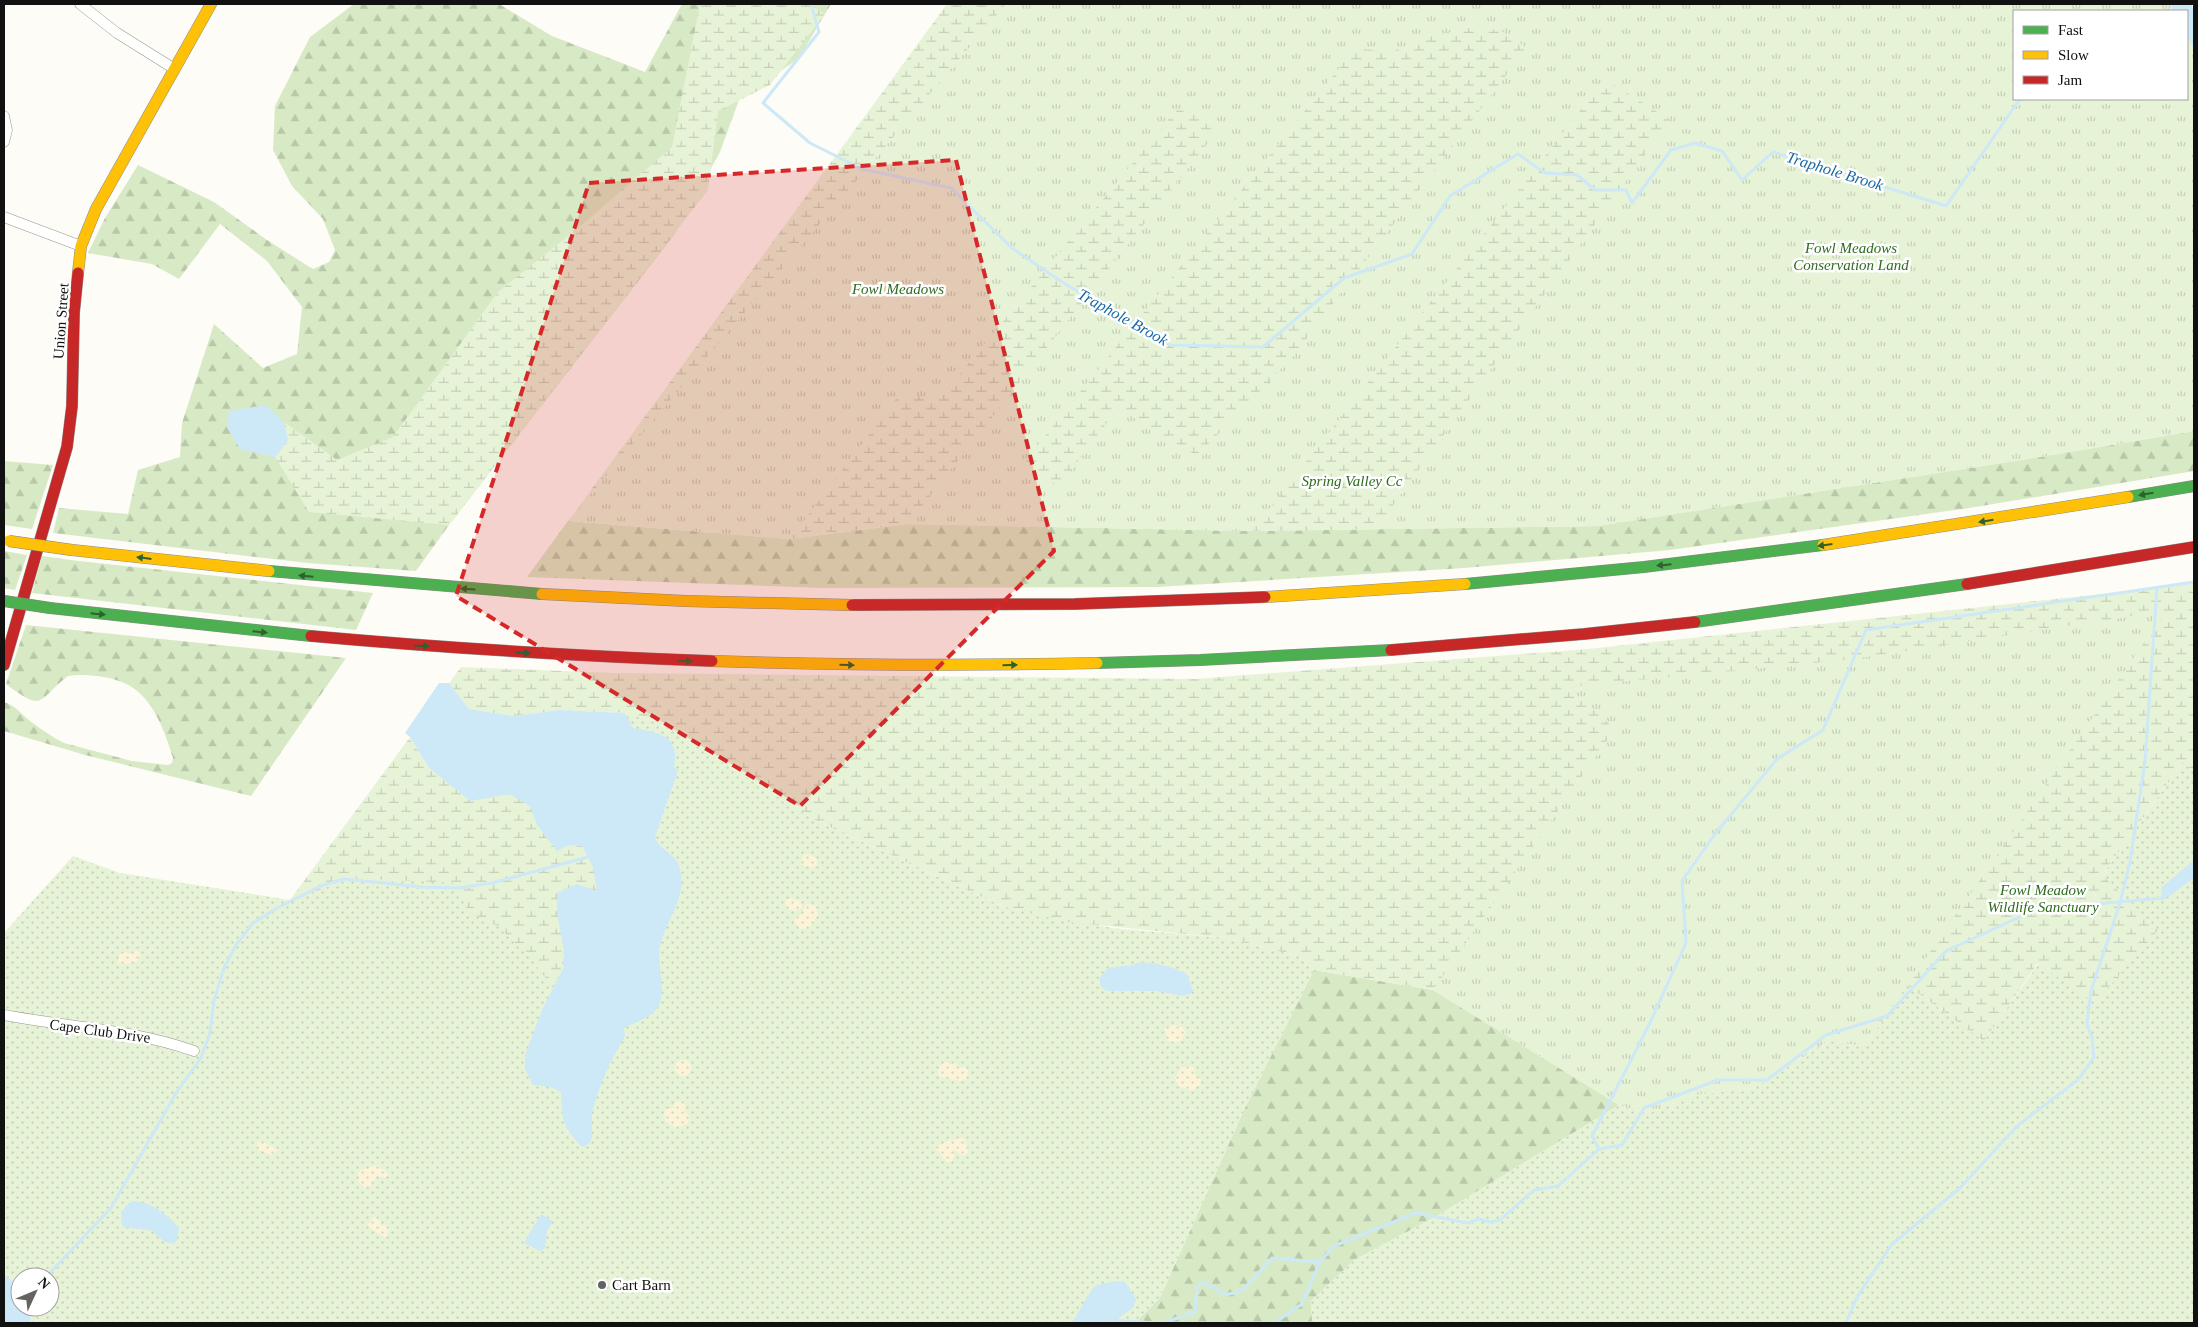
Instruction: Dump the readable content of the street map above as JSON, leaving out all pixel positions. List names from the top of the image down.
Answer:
{
  "streets": {
    "main road": ["Union Street"],
    "street": ["Cape Club Drive"]
  },
  "water": ["Traphole Brook"],
  "parks": [
    "Fowl Meadows Conservation Land",
    "Fowl Meadows",
    "Spring Valley Cc",
    "Fowl Meadow Wildlife Sanctuary"
  ],
  "places": ["Cart Barn"],
  "legend": ["Fast", "Slow", "Jam"],
  "north": "top right"
}
